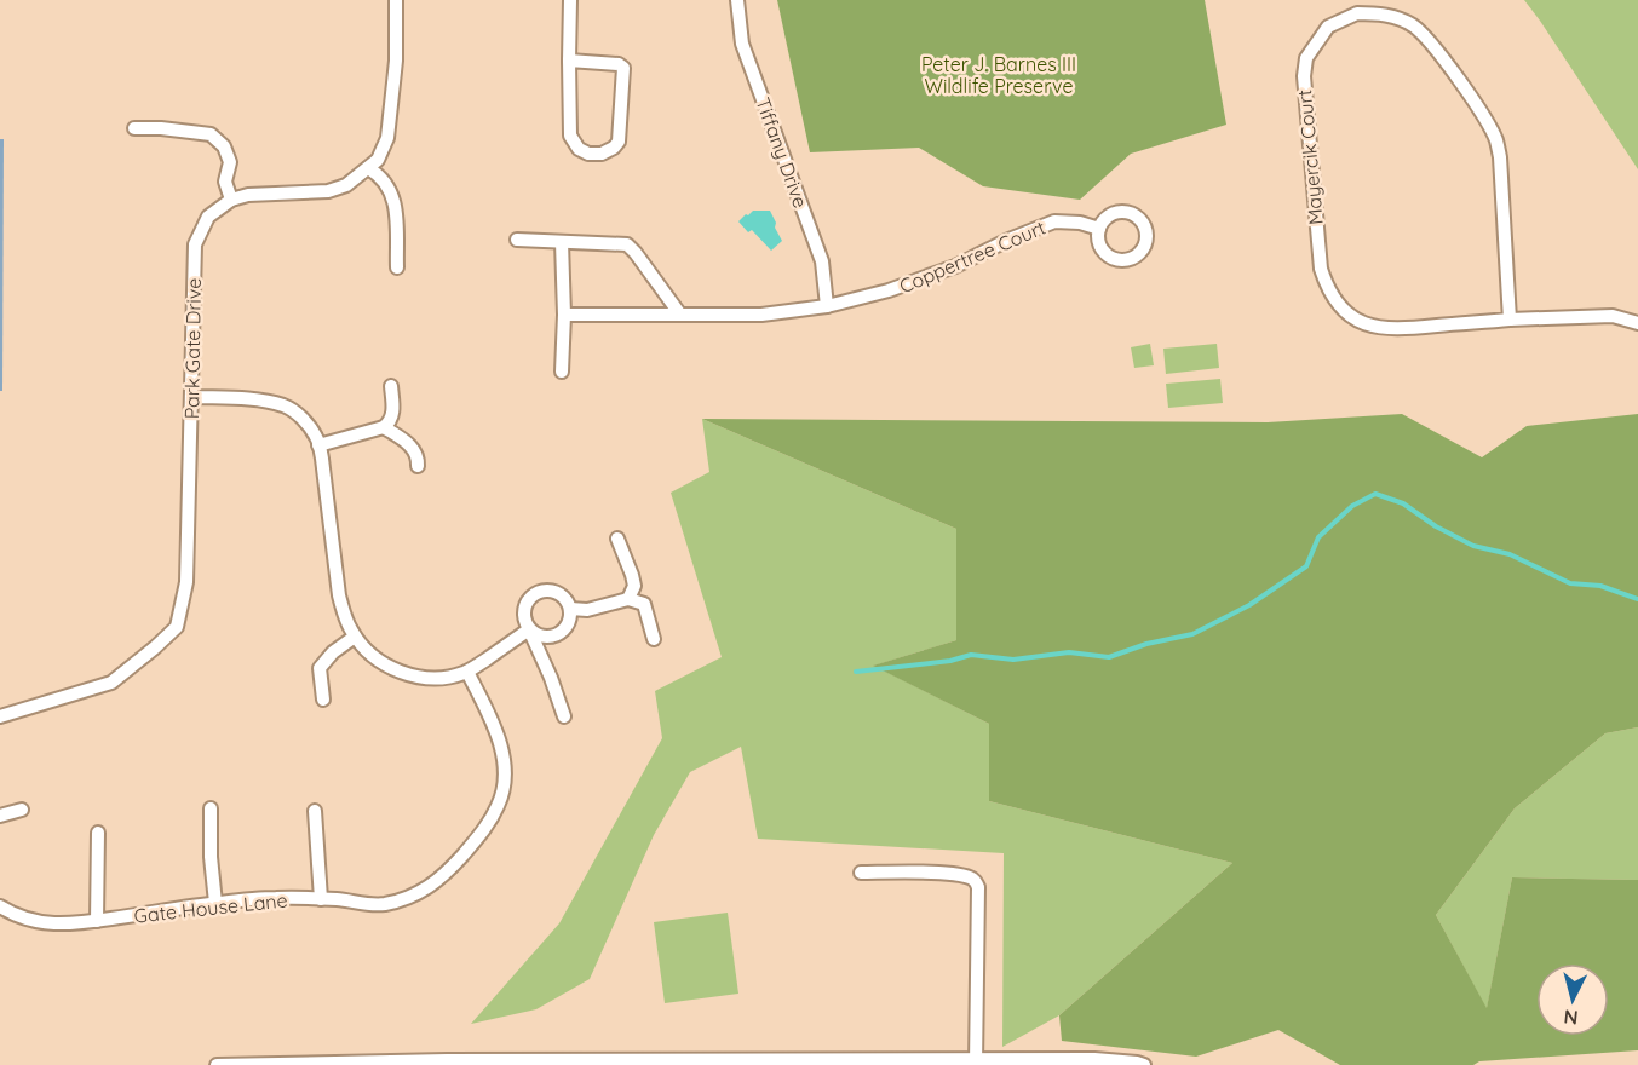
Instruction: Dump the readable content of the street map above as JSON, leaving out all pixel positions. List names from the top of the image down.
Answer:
{
  "streets": {
    "street": [
      "Tiffany Drive",
      "Mayercik Court",
      "Coppertree Court",
      "Park Gate Drive",
      "Gate House Lane"
    ]
  },
  "crossings": [
    ["Tiffany Drive", "Coppertree Court"]
  ],
  "parks": ["Peter J. Barnes III Wildlife Preserve"],
  "north": "bottom"
}
